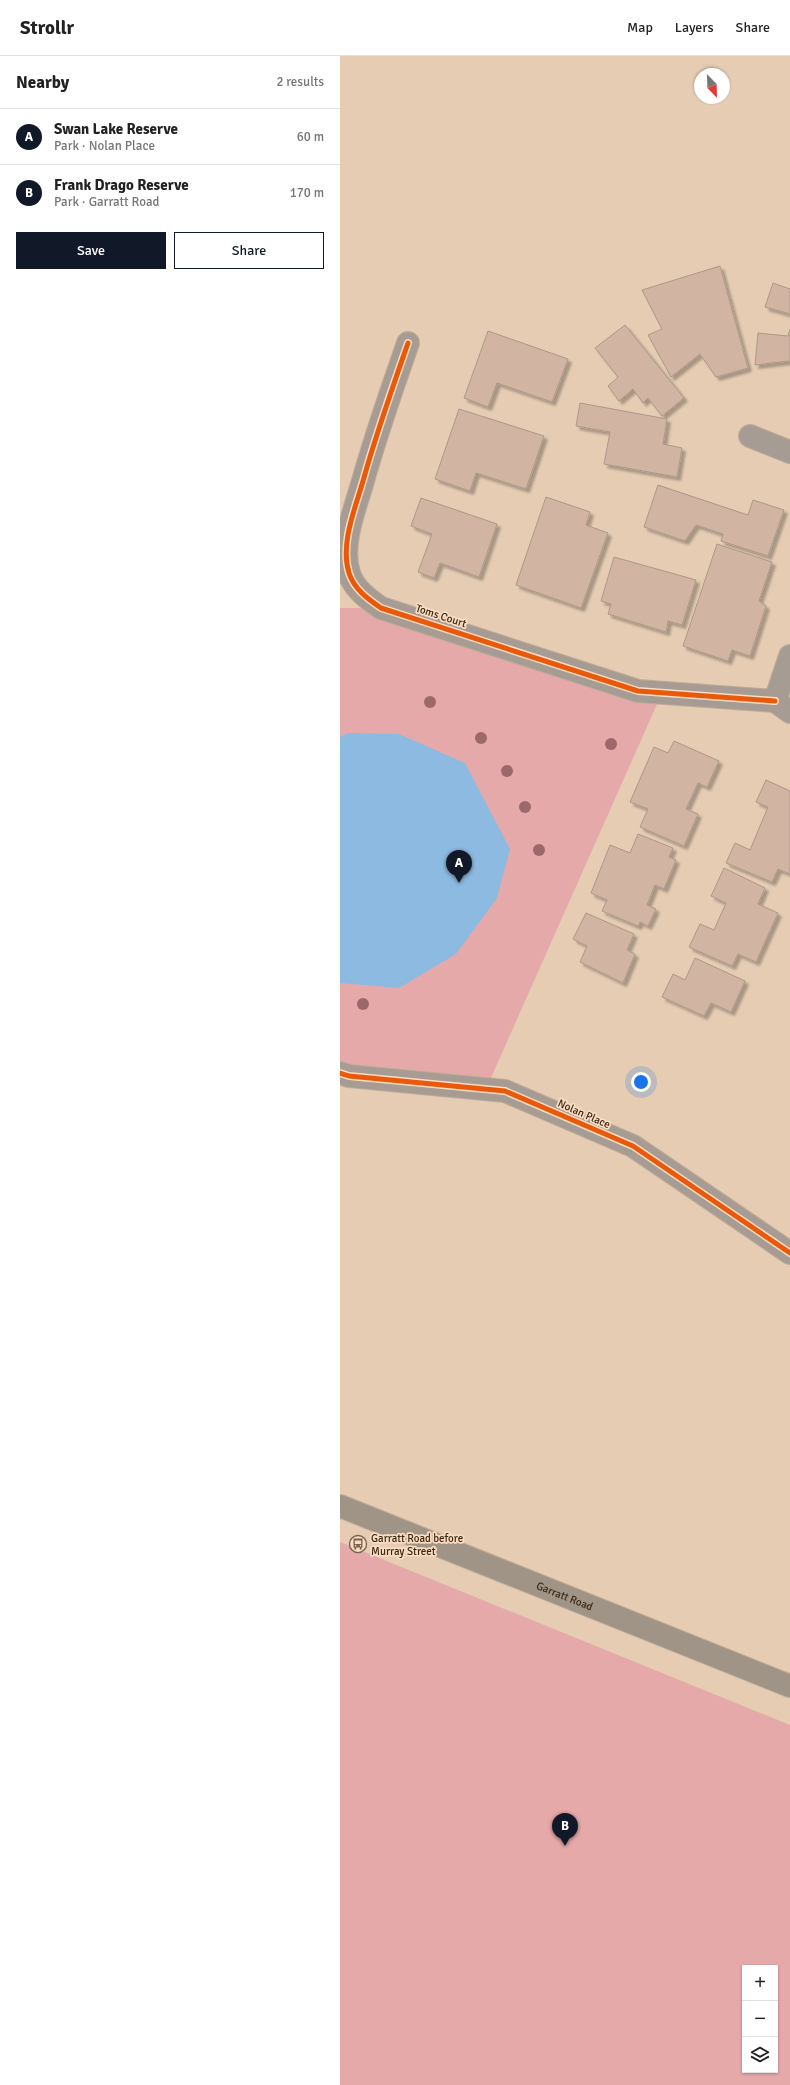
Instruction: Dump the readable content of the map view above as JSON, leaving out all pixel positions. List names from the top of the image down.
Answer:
{
  "streets": {
    "main road": ["Garratt Road"],
    "street": ["Toms Court", "Nolan Place"]
  },
  "places": {
    "bus stop": ["Garratt Road before Murray Street"]
  },
  "north": "bottom right",
  "page": {
    "header": "Strollr",
    "nav": ["Map", "Layers", "Share"],
    "heading": ["Nearby", "2 results"],
    "list": [
      {
        "mark": "A",
        "name": "Swan Lake Reserve",
        "note": "Park · Nolan Place",
        "value": "60 m"
      },
      {
        "mark": "B",
        "name": "Frank Drago Reserve",
        "note": "Park · Garratt Road",
        "value": "170 m"
      }
    ],
    "buttons": ["Save", "Share"],
    "pins": ["A", "B"],
    "map_buttons": ["+", "−"]
  }
}
